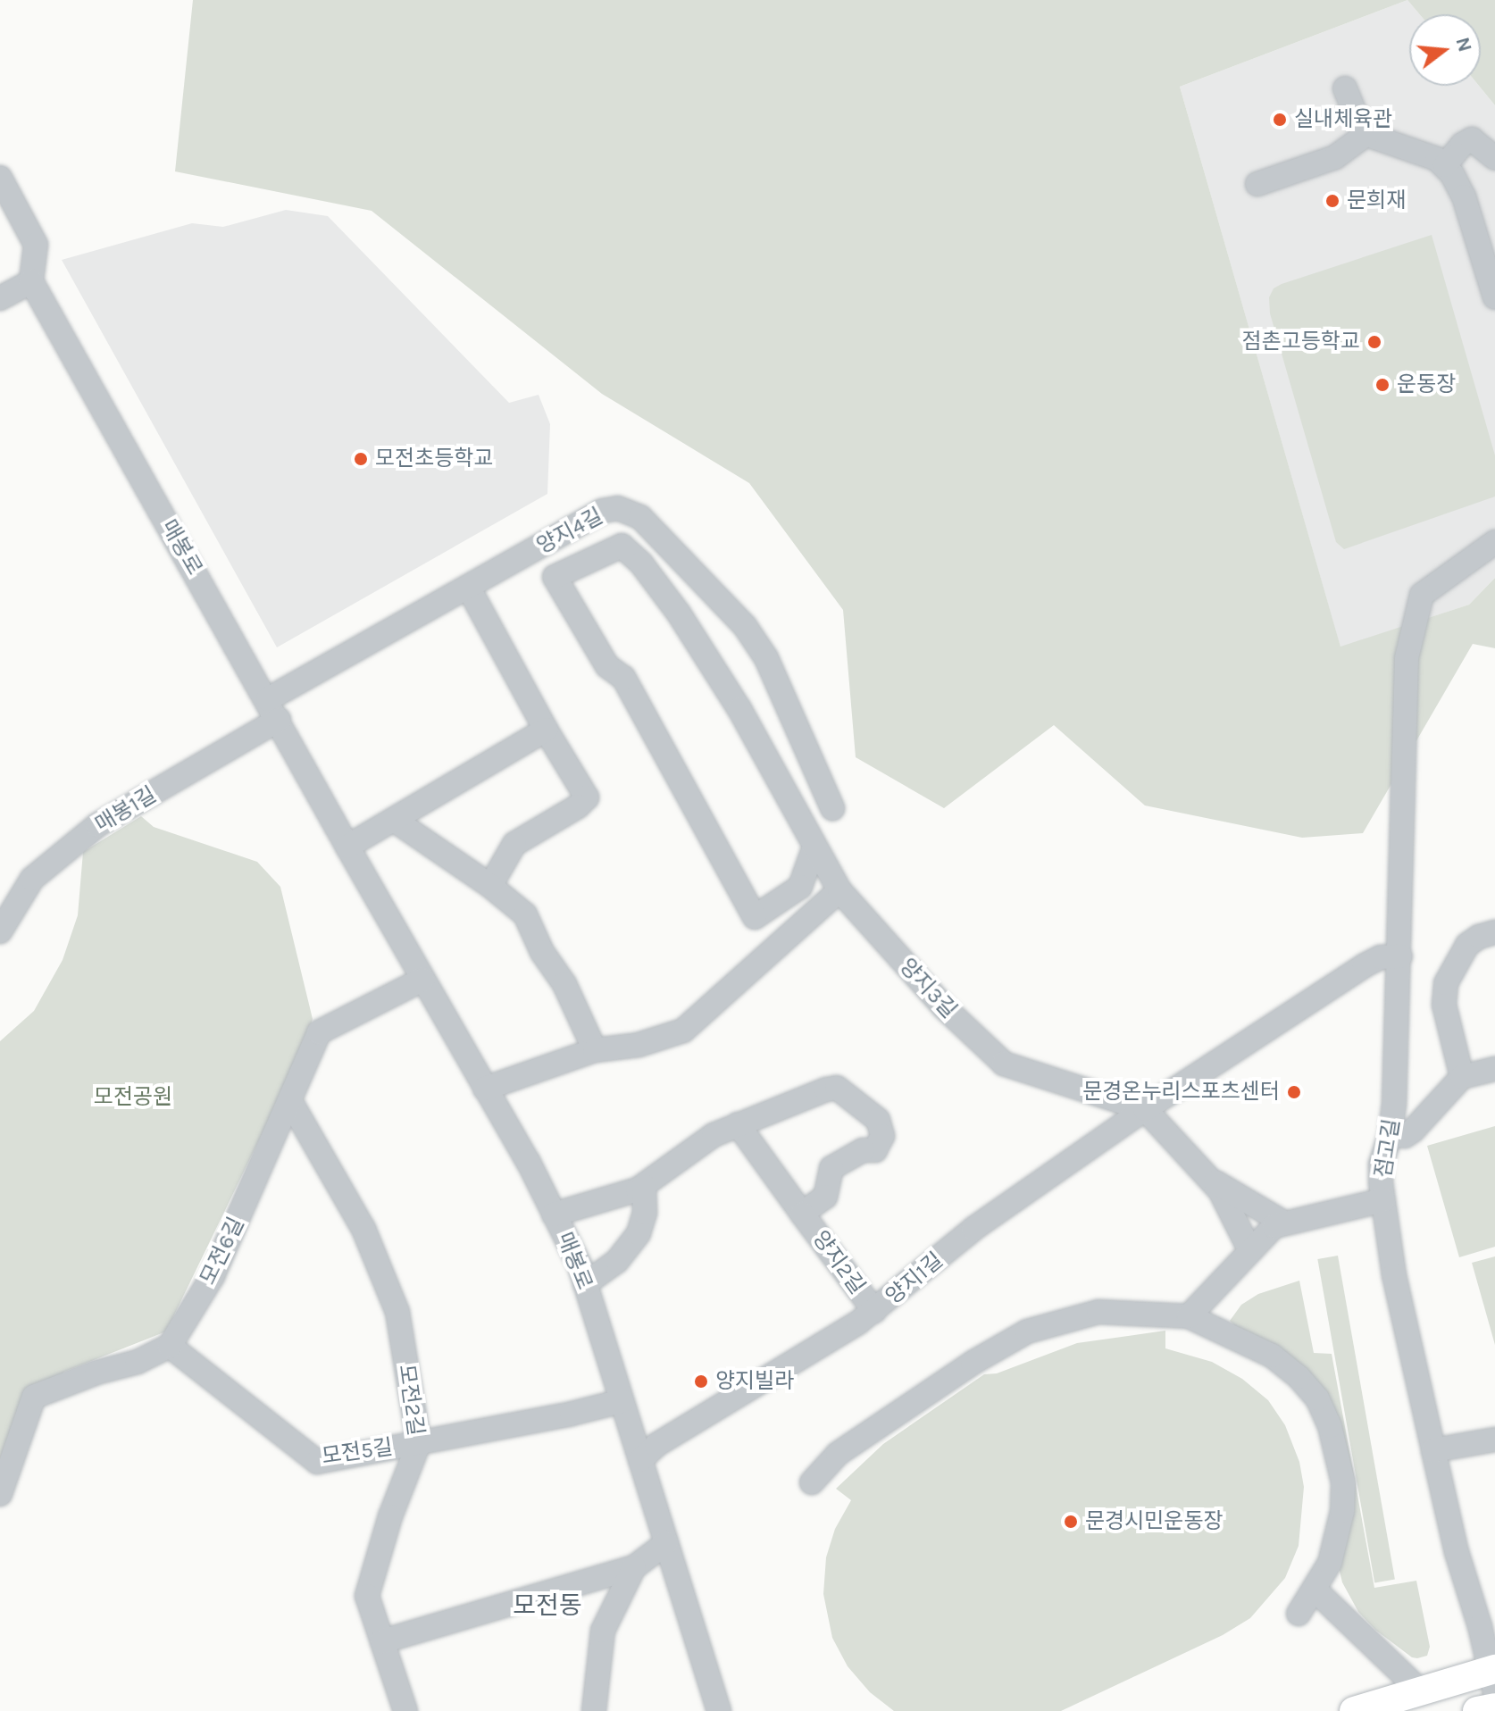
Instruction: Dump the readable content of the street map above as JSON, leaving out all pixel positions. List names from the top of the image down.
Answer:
{
  "streets": {
    "street": [
      "양지4길",
      "매봉로",
      "매봉1길",
      "양지3길",
      "점고길",
      "모전6길",
      "양지2길",
      "양지1길",
      "모전2길",
      "모전5길"
    ]
  },
  "crossings": [
    ["양지4길", "매봉로"],
    ["양지4길", "매봉1길"],
    ["매봉로", "매봉1길"],
    ["매봉로", "모전6길"],
    ["매봉로", "양지2길"],
    ["매봉로", "양지1길"],
    ["매봉로", "모전5길"],
    ["양지3길", "양지1길"],
    ["점고길", "양지1길"],
    ["모전6길", "모전2길"],
    ["모전6길", "모전5길"],
    ["양지2길", "양지1길"],
    ["모전2길", "모전5길"]
  ],
  "districts": ["모전동"],
  "parks": ["모전공원"],
  "places": [
    "실내체육관",
    "문희재",
    "점촌고등학교",
    "운동장",
    "모전초등학교",
    "문경온누리스포츠센터",
    "양지빌라",
    "문경시민운동장"
  ],
  "north": "right"
}
